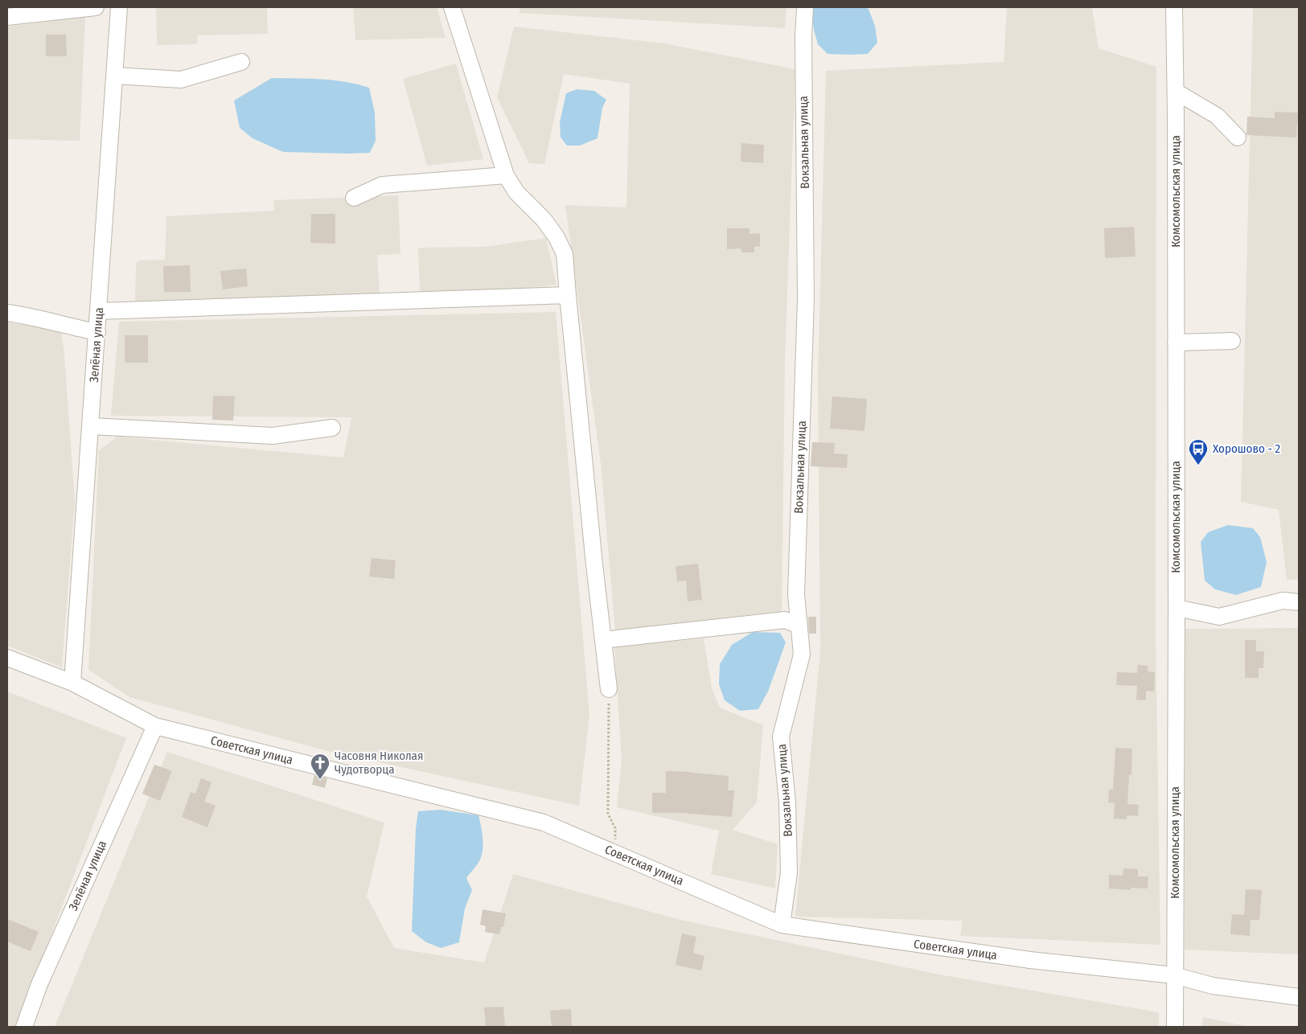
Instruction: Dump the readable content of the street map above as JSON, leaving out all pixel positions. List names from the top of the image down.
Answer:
{
  "streets": {
    "street": [
      "Вокзальная улица",
      "Комсомольская улица",
      "Зелёная улица",
      "Советская улица"
    ]
  },
  "crossings": [
    ["Вокзальная улица", "Советская улица"],
    ["Комсомольская улица", "Советская улица"],
    ["Зелёная улица", "Советская улица"]
  ],
  "places": {
    "bus stop": ["Хорошово - 2"],
    "church": ["Часовня Николая Чудотворца"]
  }
}
